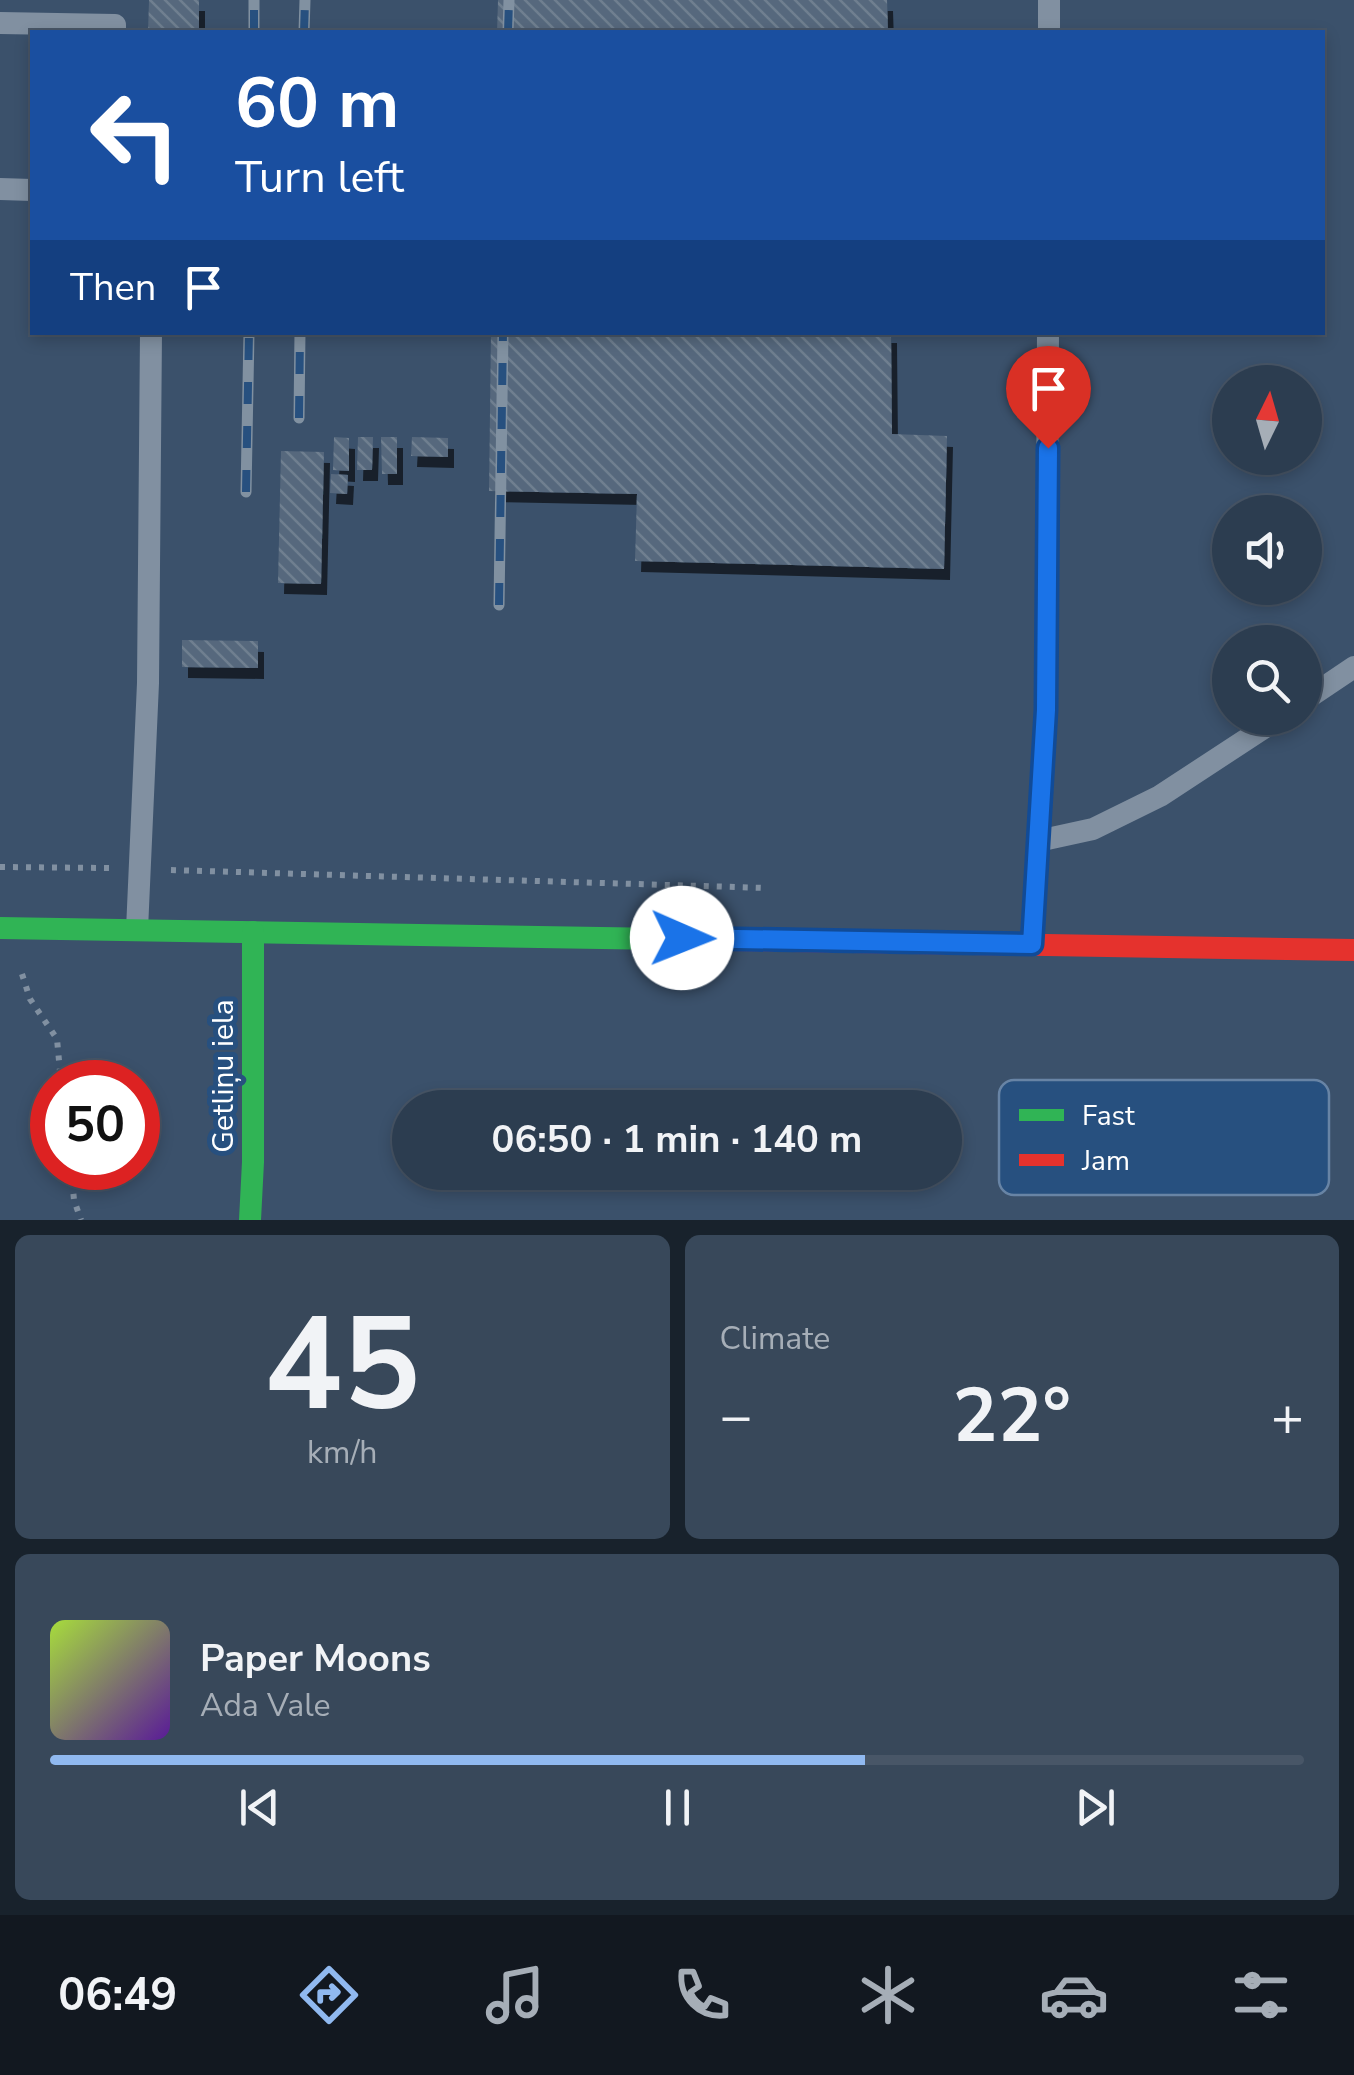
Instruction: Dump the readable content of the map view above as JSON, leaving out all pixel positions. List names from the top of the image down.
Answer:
{
  "streets": {
    "main road": ["Getliņu iela"]
  },
  "legend": ["Fast", "Jam"],
  "north": "top",
  "page": {
    "turn": ["60 m", "Turn left"],
    "then": "Then",
    "limit": "50",
    "trip": "06:50 · 1 min · 140 m",
    "tile": [
      ["45", "km/h"],
      "Climate"
    ],
    "heat": ["−", "22°", "+"],
    "song": ["Paper Moons", "Ada Vale"],
    "tabs": "06:49"
  }
}
